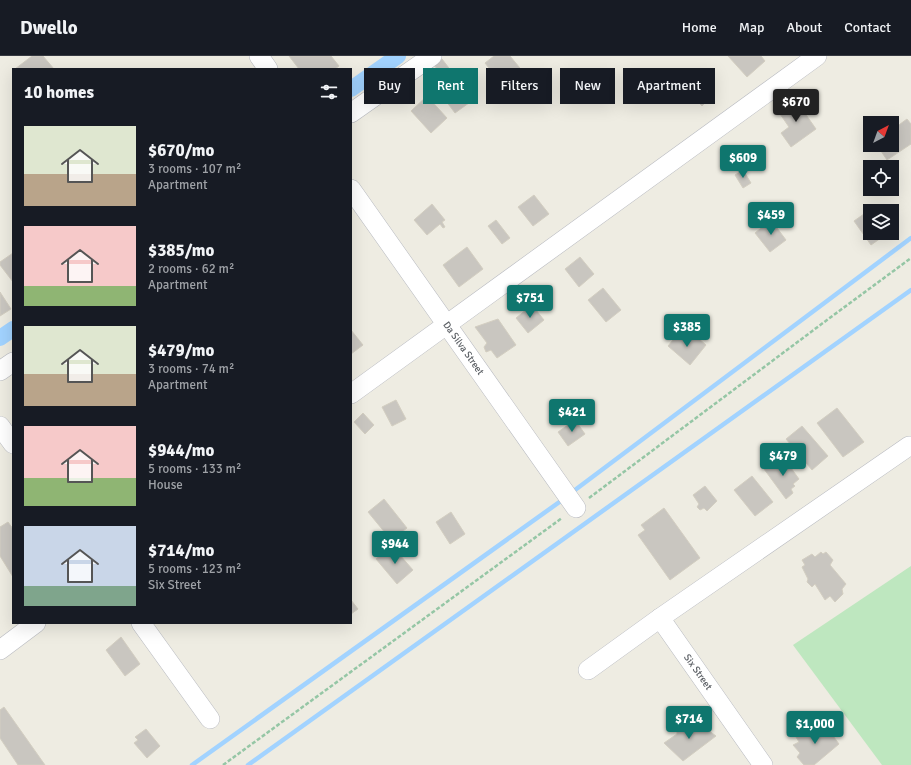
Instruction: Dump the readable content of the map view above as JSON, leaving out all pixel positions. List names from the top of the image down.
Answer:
{
  "streets": {
    "street": ["Da Silva Street", "Six Street"]
  },
  "north": "top right",
  "page": {
    "header": "Dwello",
    "nav": [
      "Home",
      "Map",
      "About",
      "Contact"
    ],
    "chip": [
      "Buy",
      "Rent",
      "Filters",
      "New",
      "Apartment"
    ],
    "heading": "10 homes",
    "price": [
      "$670",
      "$609",
      "$459",
      "$751",
      "$385",
      "$421",
      "$479",
      "$944",
      "$714",
      "$1,000"
    ],
    "list": [
      {
        "name": "$670/mo",
        "note": "3 rooms · 107 m² · Apartment"
      },
      {
        "name": "$385/mo",
        "note": "2 rooms · 62 m² · Apartment"
      },
      {
        "name": "$479/mo",
        "note": "3 rooms · 74 m² · Apartment"
      },
      {
        "name": "$944/mo",
        "note": "5 rooms · 133 m² · House"
      },
      {
        "name": "$714/mo",
        "note": "5 rooms · 123 m² · Six Street"
      }
    ]
  }
}
